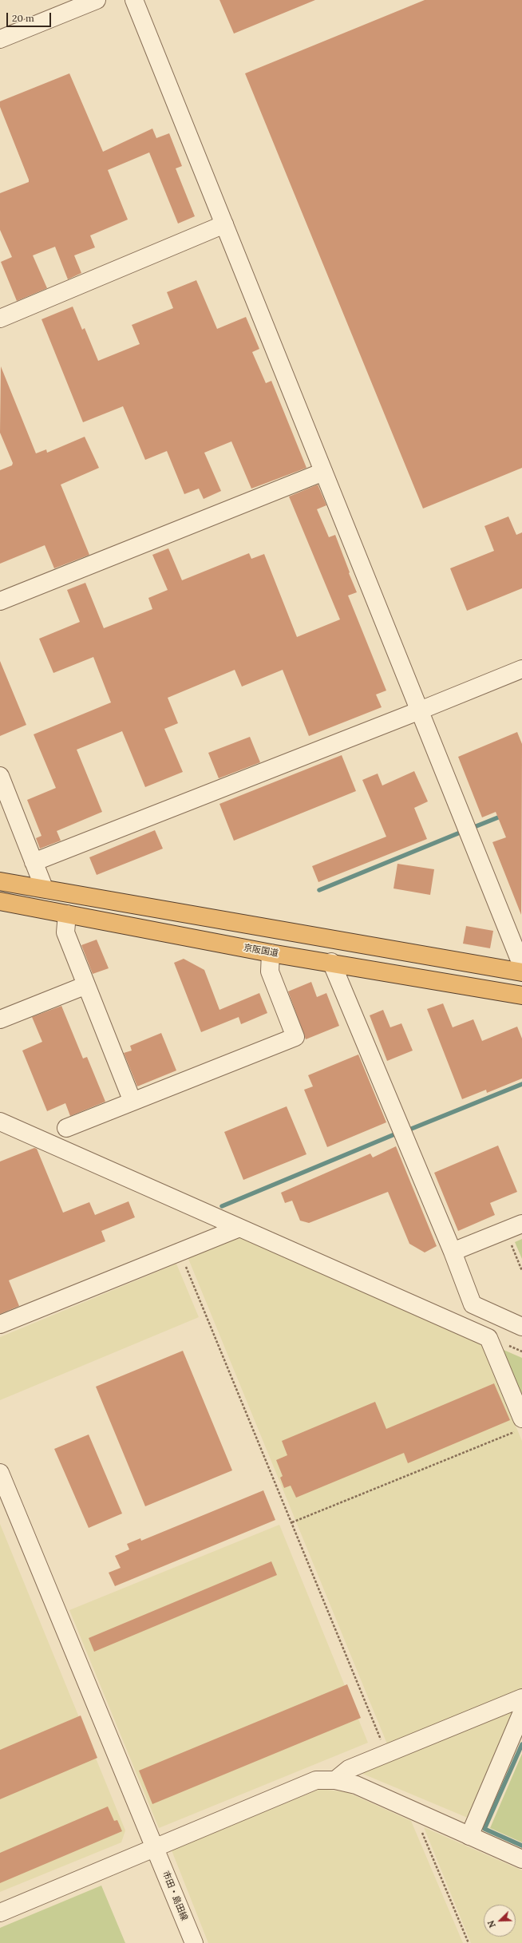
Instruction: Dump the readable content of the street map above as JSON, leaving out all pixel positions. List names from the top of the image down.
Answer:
{
  "streets": {
    "highway": ["京阪国道"],
    "street": ["市田・島田線"]
  },
  "scale_bar": "20 m",
  "north": "bottom left"
}
